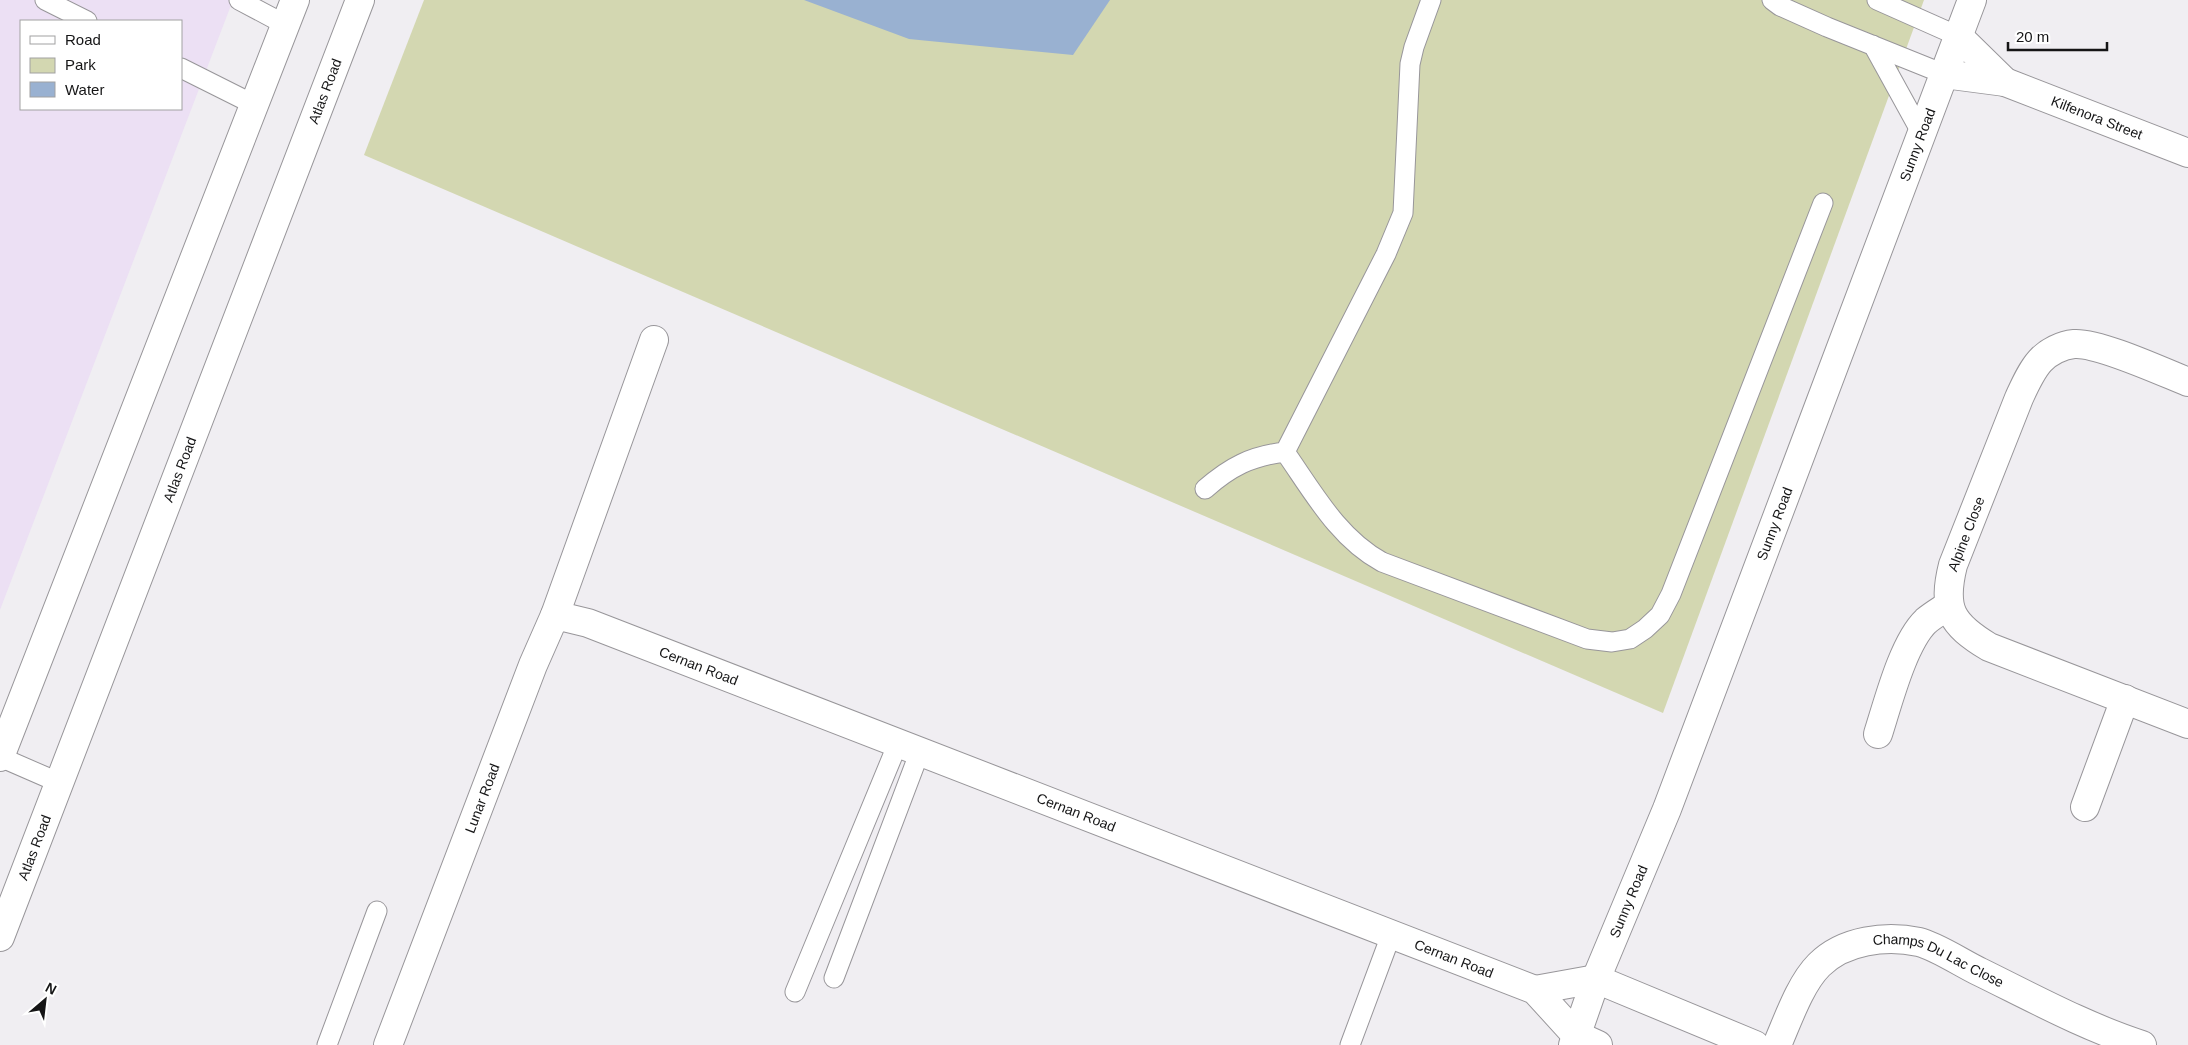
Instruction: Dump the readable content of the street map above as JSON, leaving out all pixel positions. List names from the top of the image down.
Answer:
{
  "streets": {
    "street": [
      "Atlas Road",
      "Kilfenora Street",
      "Sunny Road",
      "Alpine Close",
      "Cernan Road",
      "Lunar Road",
      "Champs Du Lac Close"
    ]
  },
  "crossings": [
    ["Kilfenora Street", "Sunny Road"],
    ["Sunny Road", "Cernan Road"],
    ["Cernan Road", "Lunar Road"]
  ],
  "legend": ["Road", "Park", "Water"],
  "scale_bar": "20 m",
  "north": "top right"
}
